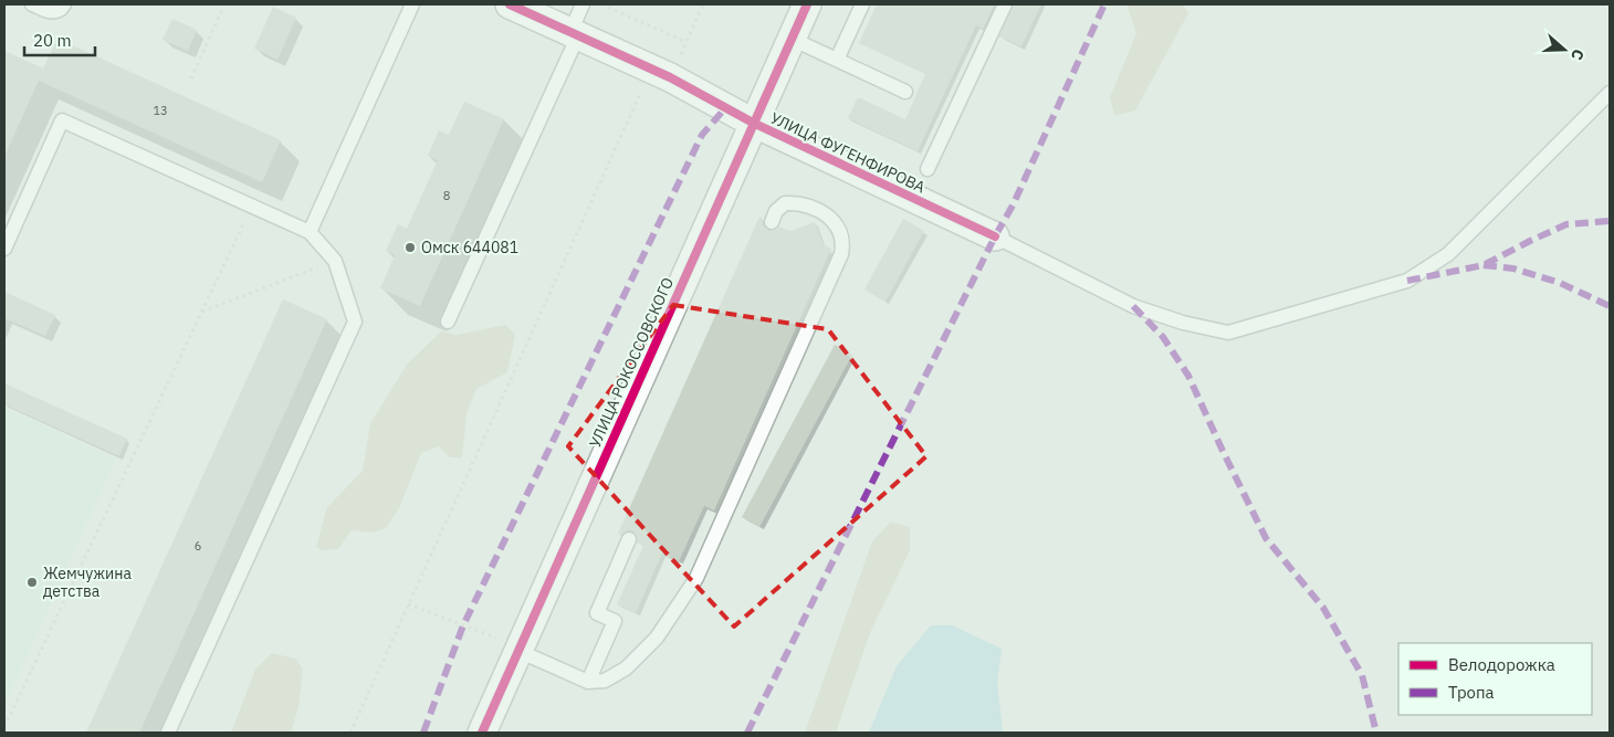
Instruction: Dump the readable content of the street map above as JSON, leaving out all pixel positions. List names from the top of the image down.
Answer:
{
  "streets": {
    "street": ["УЛИЦА ФУГЕНФИРОВА", "УЛИЦА РОКОССОВСКОГО"]
  },
  "crossings": [
    ["УЛИЦА ФУГЕНФИРОВА", "УЛИЦА РОКОССОВСКОГО"]
  ],
  "places": ["Омск 644081", "Жемчужина детства"],
  "house_numbers": ["13", "8", "6"],
  "legend": ["Велодорожка", "Тропа"],
  "scale_bar": "20 m",
  "north": "right"
}
